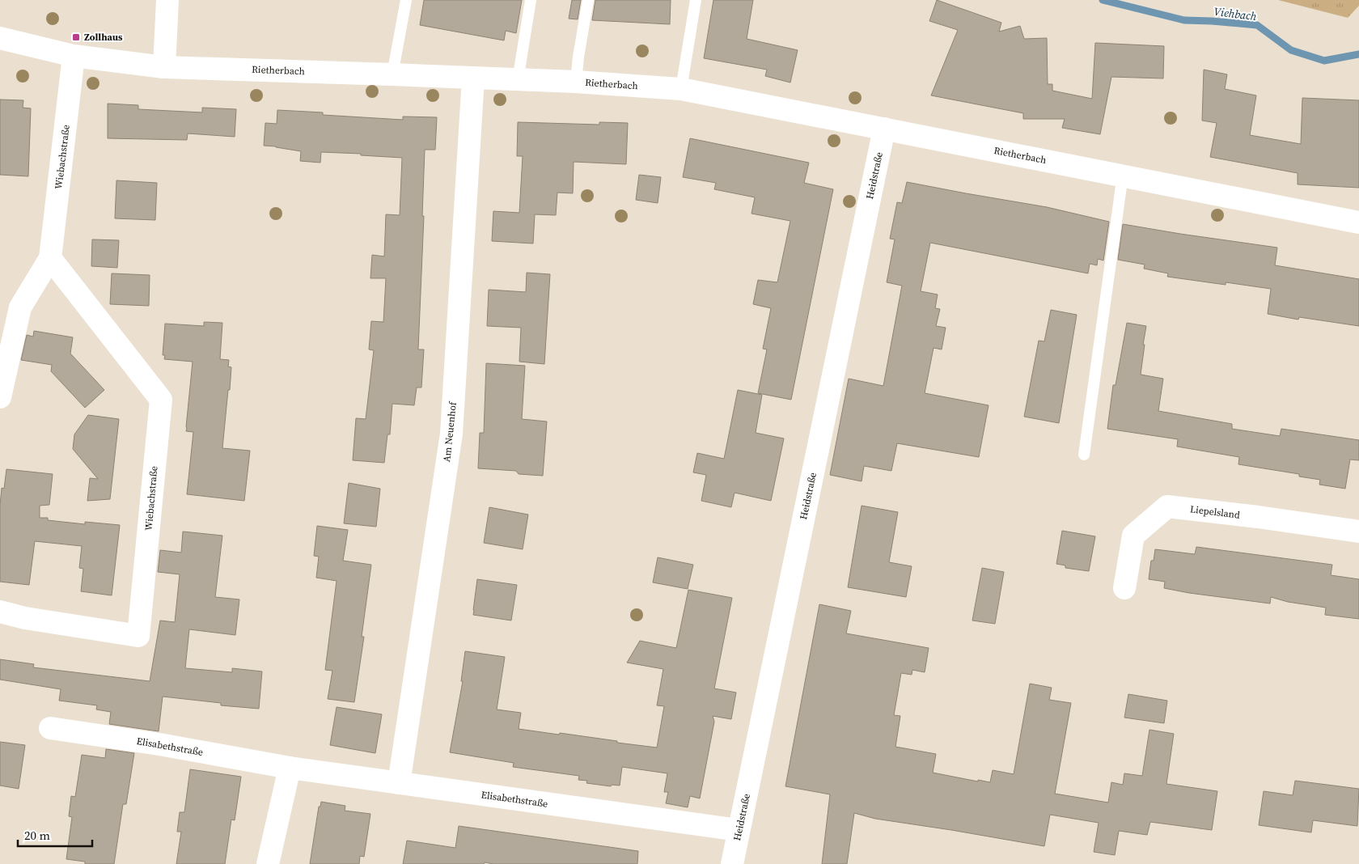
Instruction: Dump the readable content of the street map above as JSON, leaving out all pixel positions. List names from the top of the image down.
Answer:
{
  "streets": {
    "street": [
      "Rietherbach",
      "Wiebachstraße",
      "Heidstraße",
      "Am Neuenhof",
      "Liepelsland",
      "Elisabethstraße"
    ]
  },
  "crossings": [
    ["Rietherbach", "Wiebachstraße"],
    ["Rietherbach", "Heidstraße"],
    ["Rietherbach", "Am Neuenhof"],
    ["Heidstraße", "Elisabethstraße"],
    ["Am Neuenhof", "Elisabethstraße"]
  ],
  "water": ["Viehbach"],
  "places": {
    "transit": ["Zollhaus"]
  },
  "scale_bar": "20 m"
}
